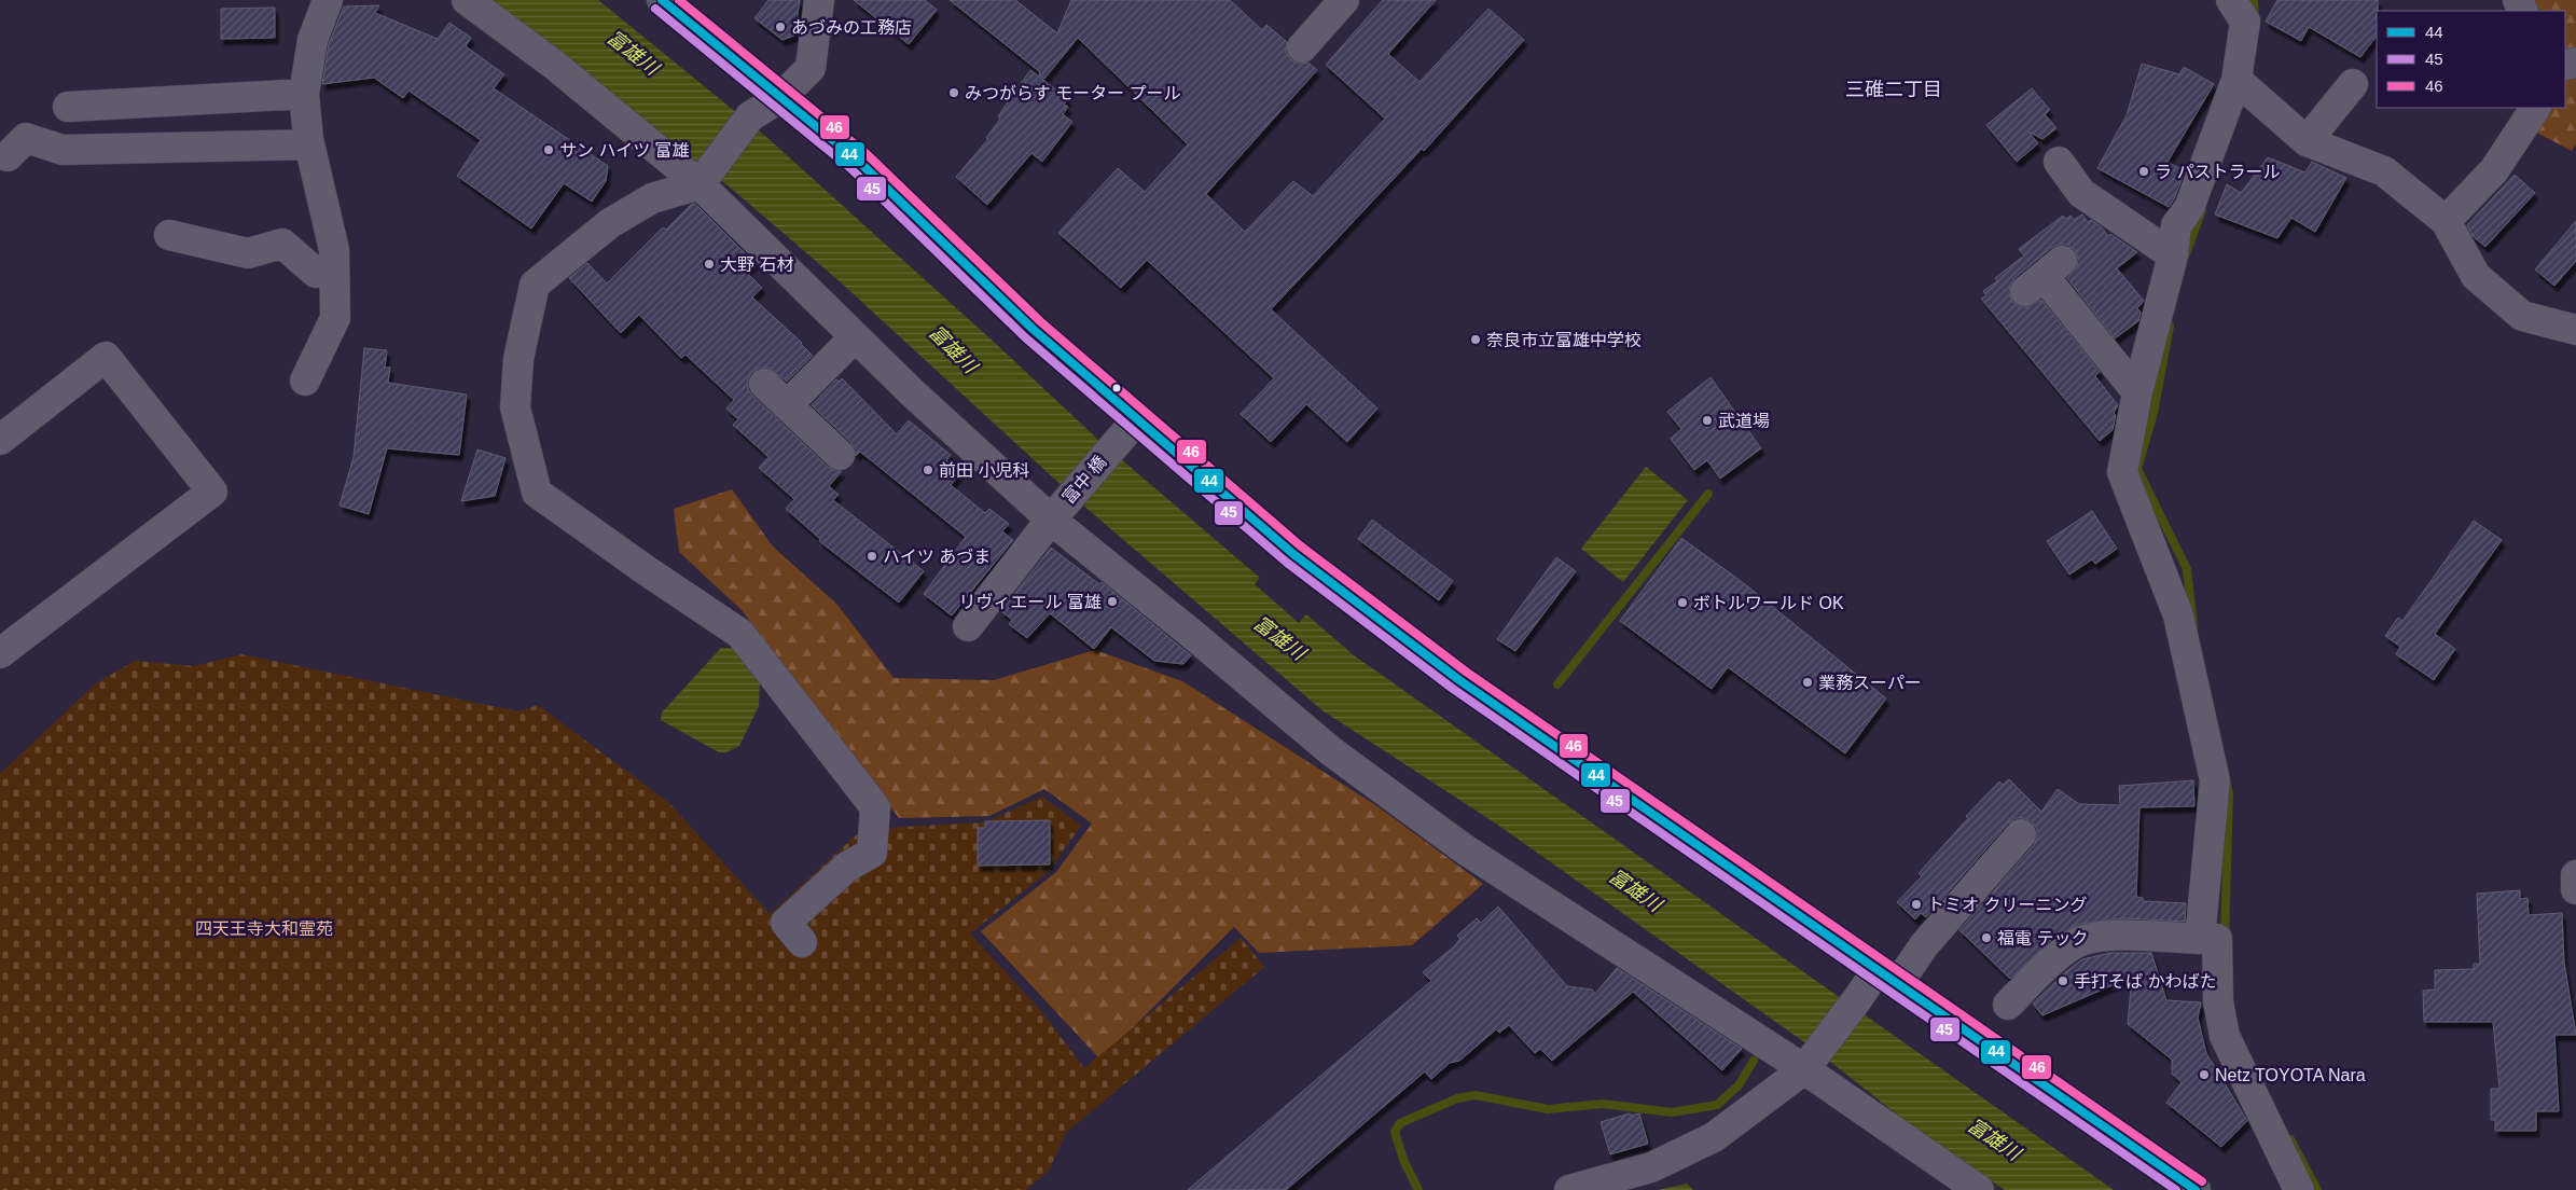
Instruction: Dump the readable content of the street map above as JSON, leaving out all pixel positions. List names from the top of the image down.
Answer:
{
  "streets": {
    "street": ["富中 橋"]
  },
  "districts": ["三碓二丁目"],
  "water": ["富雄川"],
  "parks": ["四天王寺大和霊苑"],
  "places": [
    "あづみの工務店",
    "みつがらす モーター プール",
    "サン ハイツ 富雄",
    "ラ パストラール",
    "大野 石材",
    "奈良市立富雄中学校",
    "武道場",
    "前田 小児科",
    "ハイツ あづま",
    "リヴィエール 富雄",
    "ボトルワールド OK",
    "業務スーパー",
    "トミオ クリーニング",
    "福電 テック",
    "手打そば かわばた",
    "Netz TOYOTA Nara"
  ],
  "lines": ["transit line 44", "transit line 46", "transit line 45"],
  "legend": ["44", "45", "46"]
}
